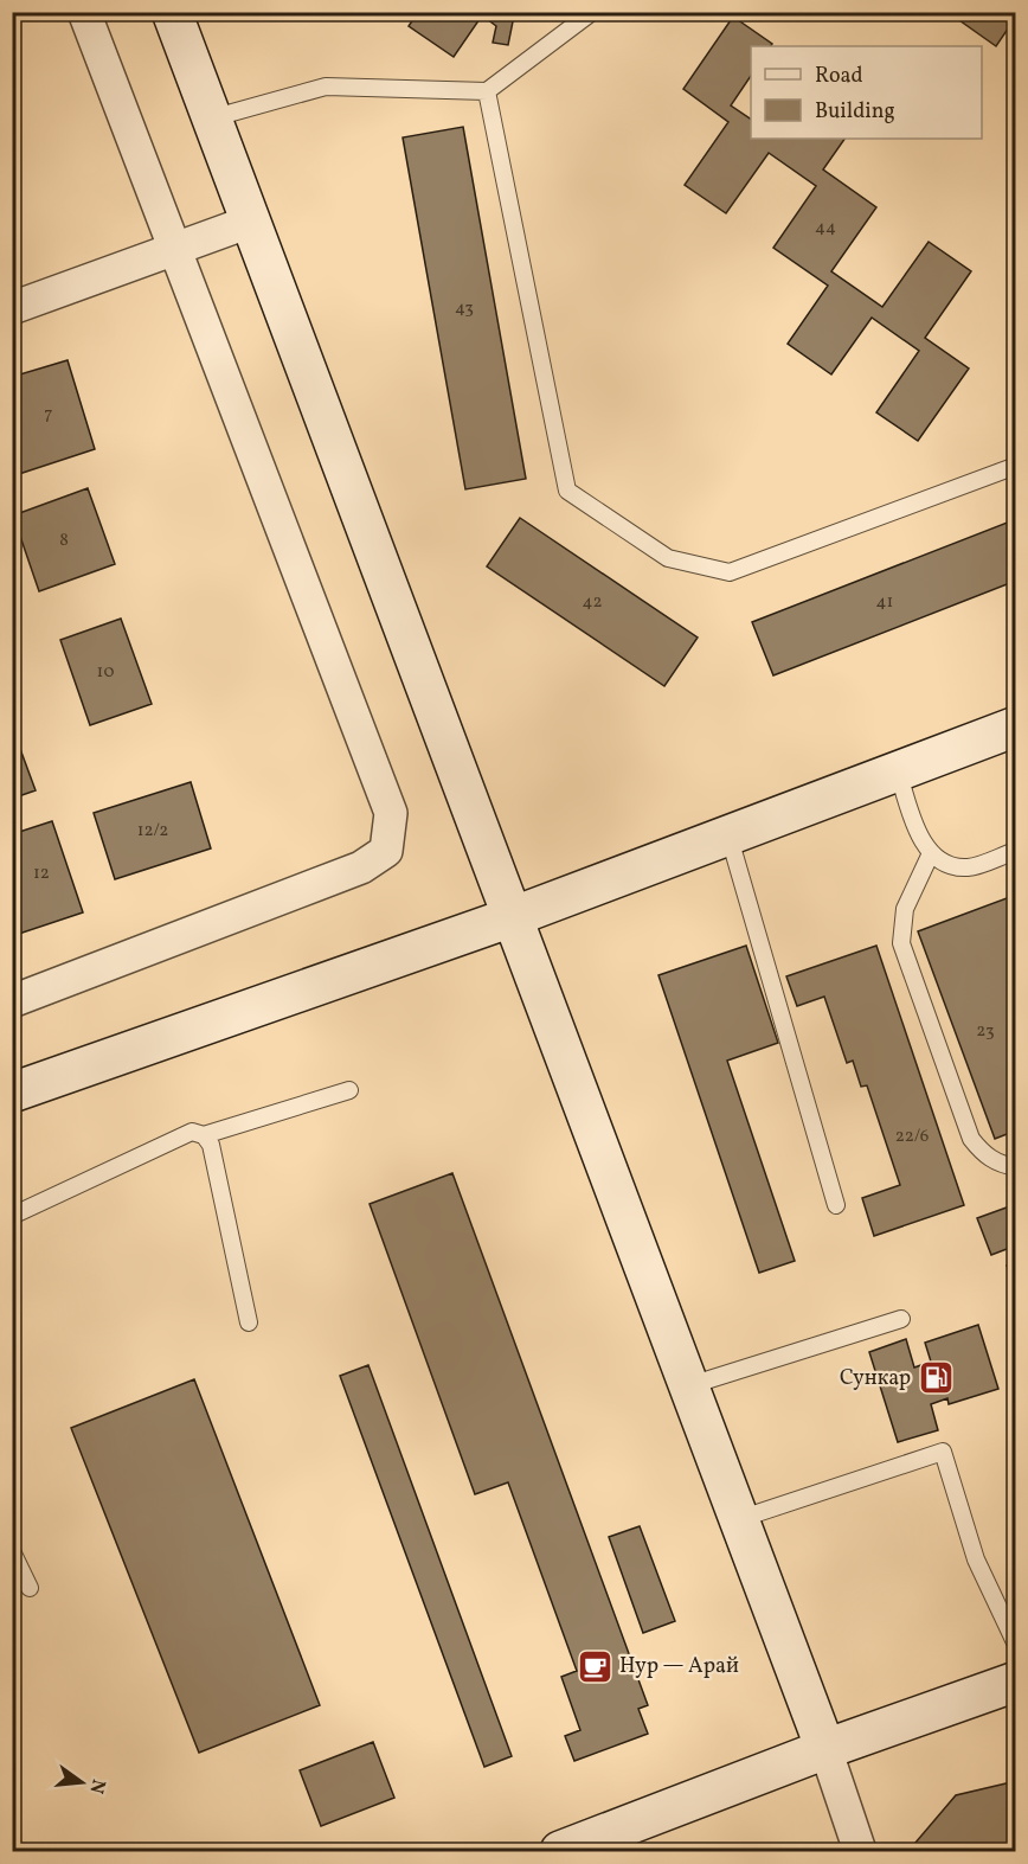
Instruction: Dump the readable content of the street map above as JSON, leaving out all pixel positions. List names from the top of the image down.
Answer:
{
  "places": {
    "fuel station": ["Сункар"],
    "cafe": ["Нур — Арай"]
  },
  "house_numbers": [
    "44",
    "43",
    "7",
    "8",
    "42",
    "41",
    "10",
    "12/2",
    "12",
    "23",
    "22/6"
  ],
  "legend": ["Road", "Building"],
  "north": "right"
}
